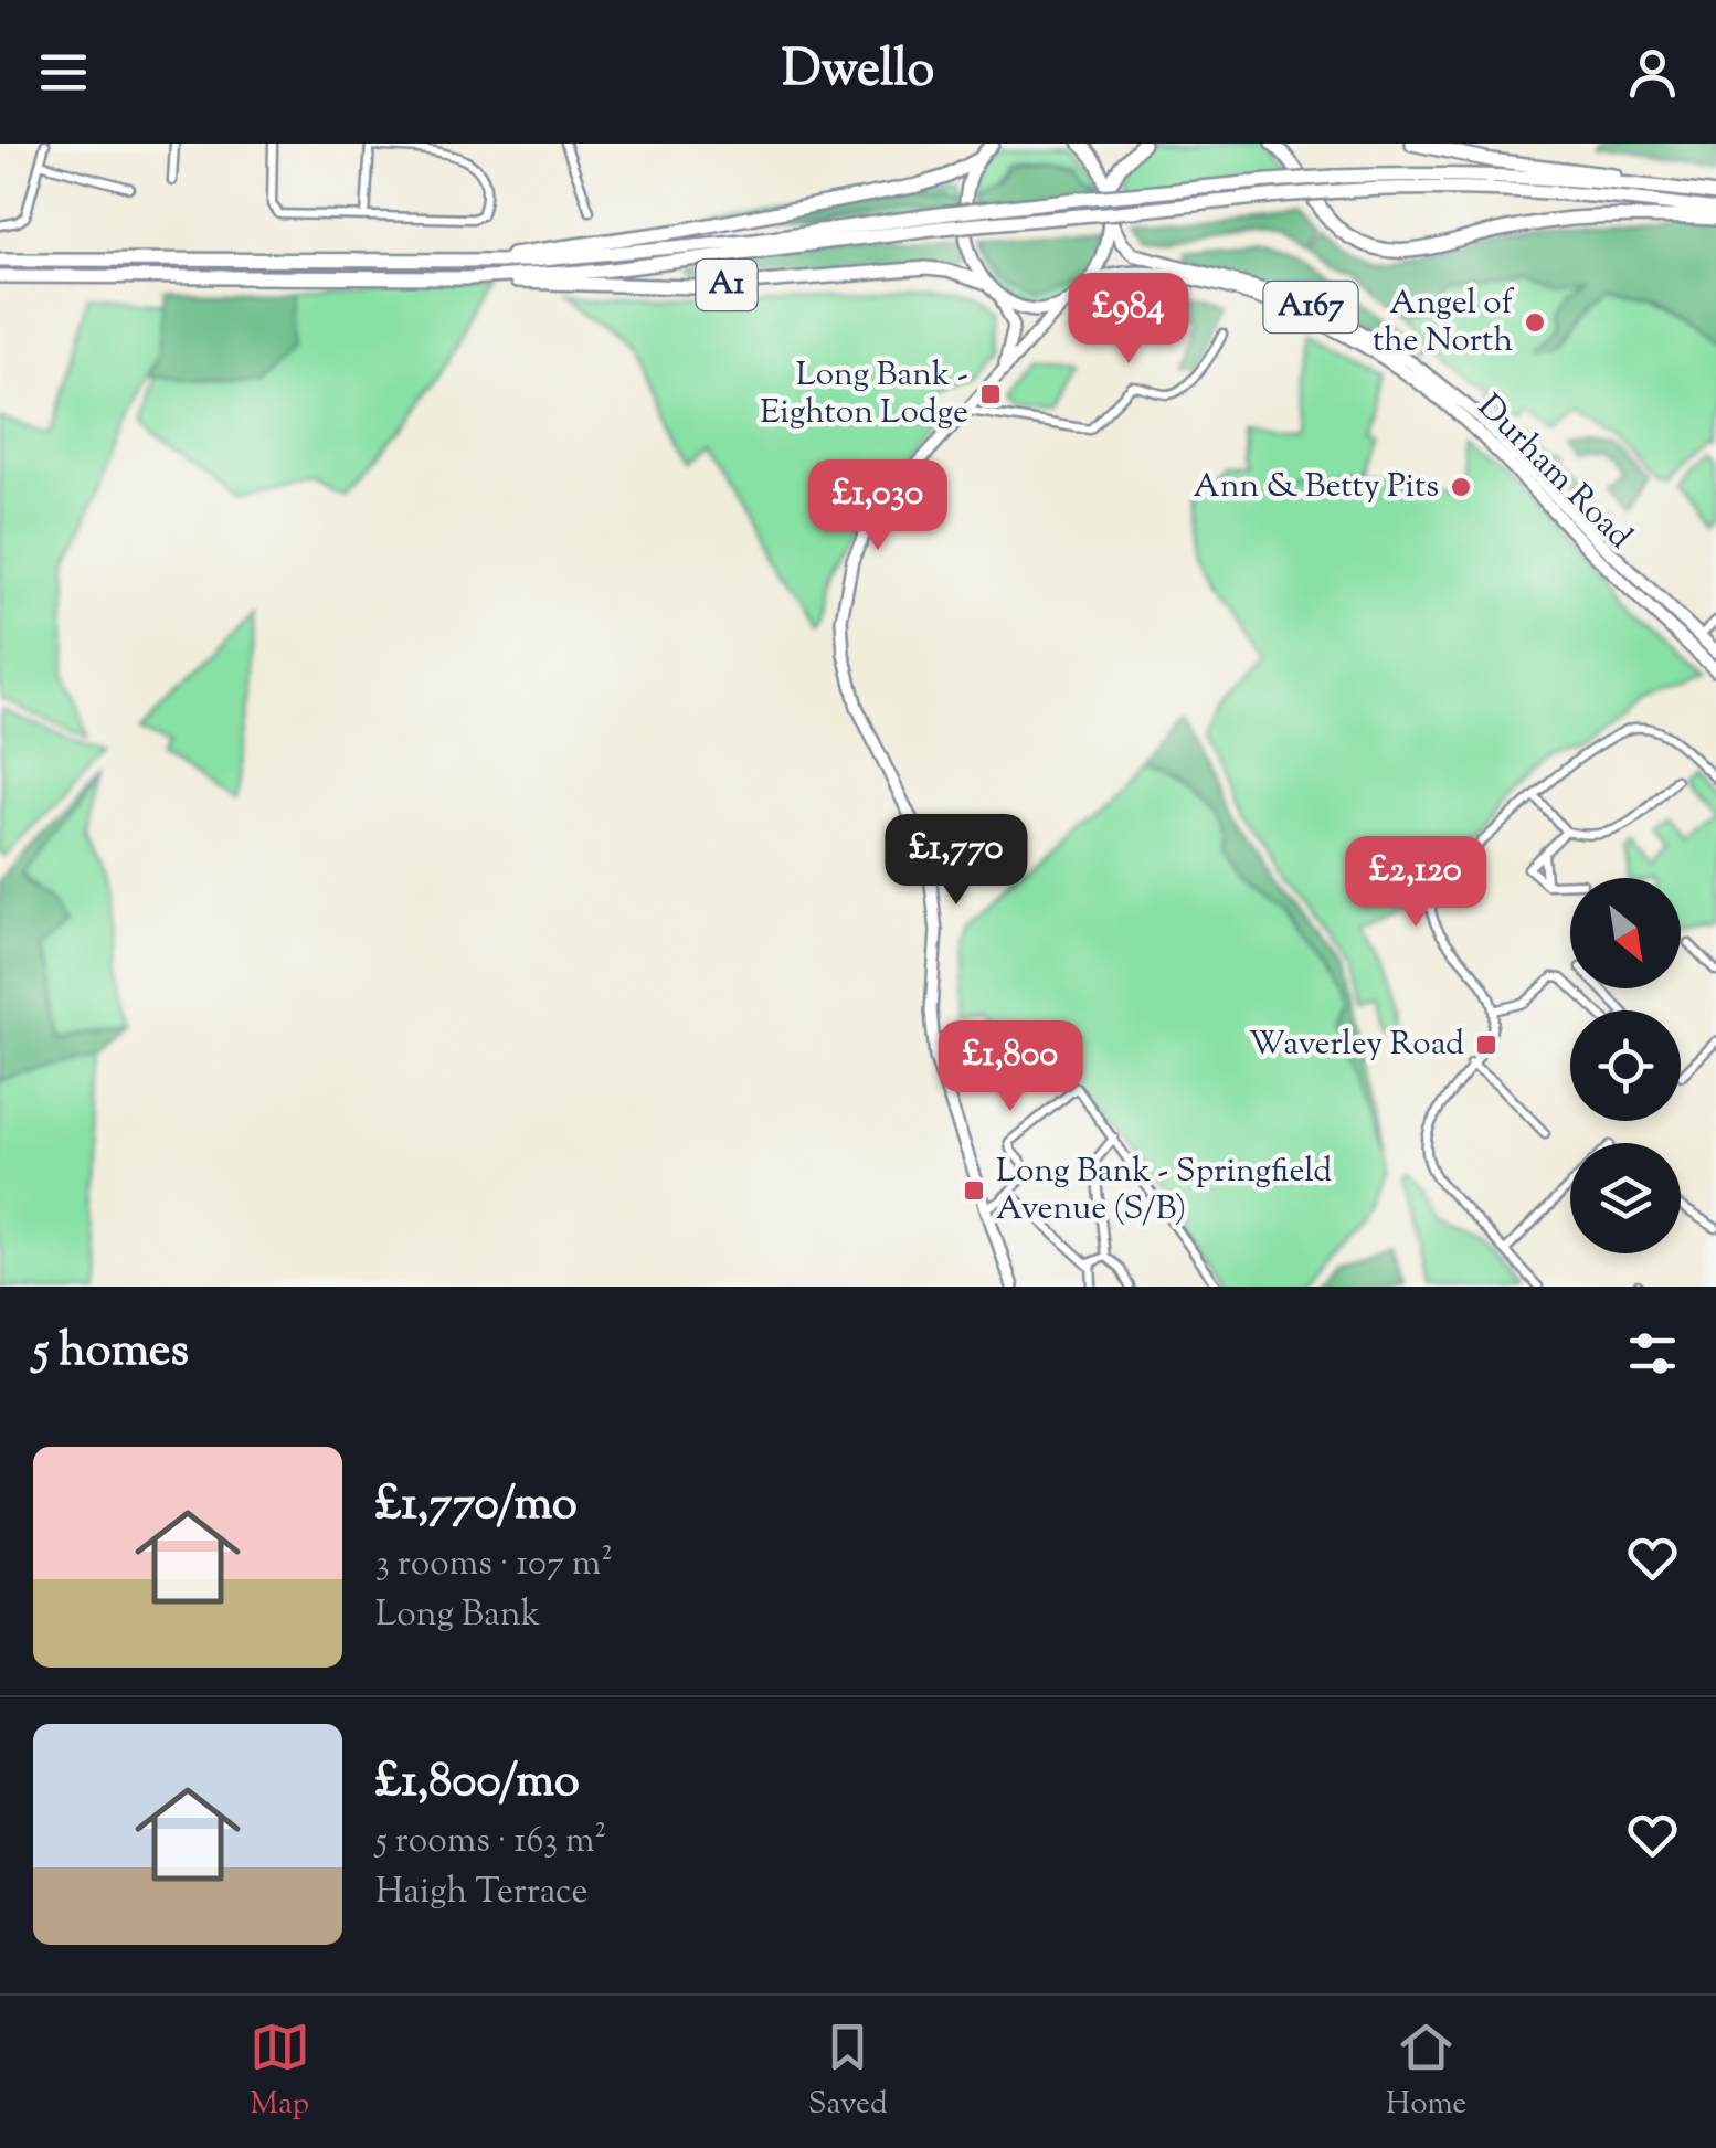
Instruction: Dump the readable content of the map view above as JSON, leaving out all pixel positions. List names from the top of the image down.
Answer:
{
  "streets": {
    "highway": ["A1"],
    "main road": ["A167", "Durham Road"]
  },
  "crossings": [
    ["A167", "Durham Road"]
  ],
  "places": {
    "other": ["Angel of the North", "Ann & Betty Pits"],
    "transit": ["Long Bank - Eighton Lodge", "Waverley Road", "Long Bank - Springfield Avenue (S/B)"]
  },
  "north": "bottom right",
  "page": {
    "header": "Dwello",
    "price": [
      "£984",
      "£1,030",
      "£1,770",
      "£2,120",
      "£1,800"
    ],
    "heading": "5 homes",
    "list": [
      {
        "name": "£1,770/mo",
        "note": "3 rooms · 107 m² · Long Bank"
      },
      {
        "name": "£1,800/mo",
        "note": "5 rooms · 163 m² · Haigh Terrace"
      }
    ],
    "tabs": ["Map", "Saved", "Home"]
  }
}
